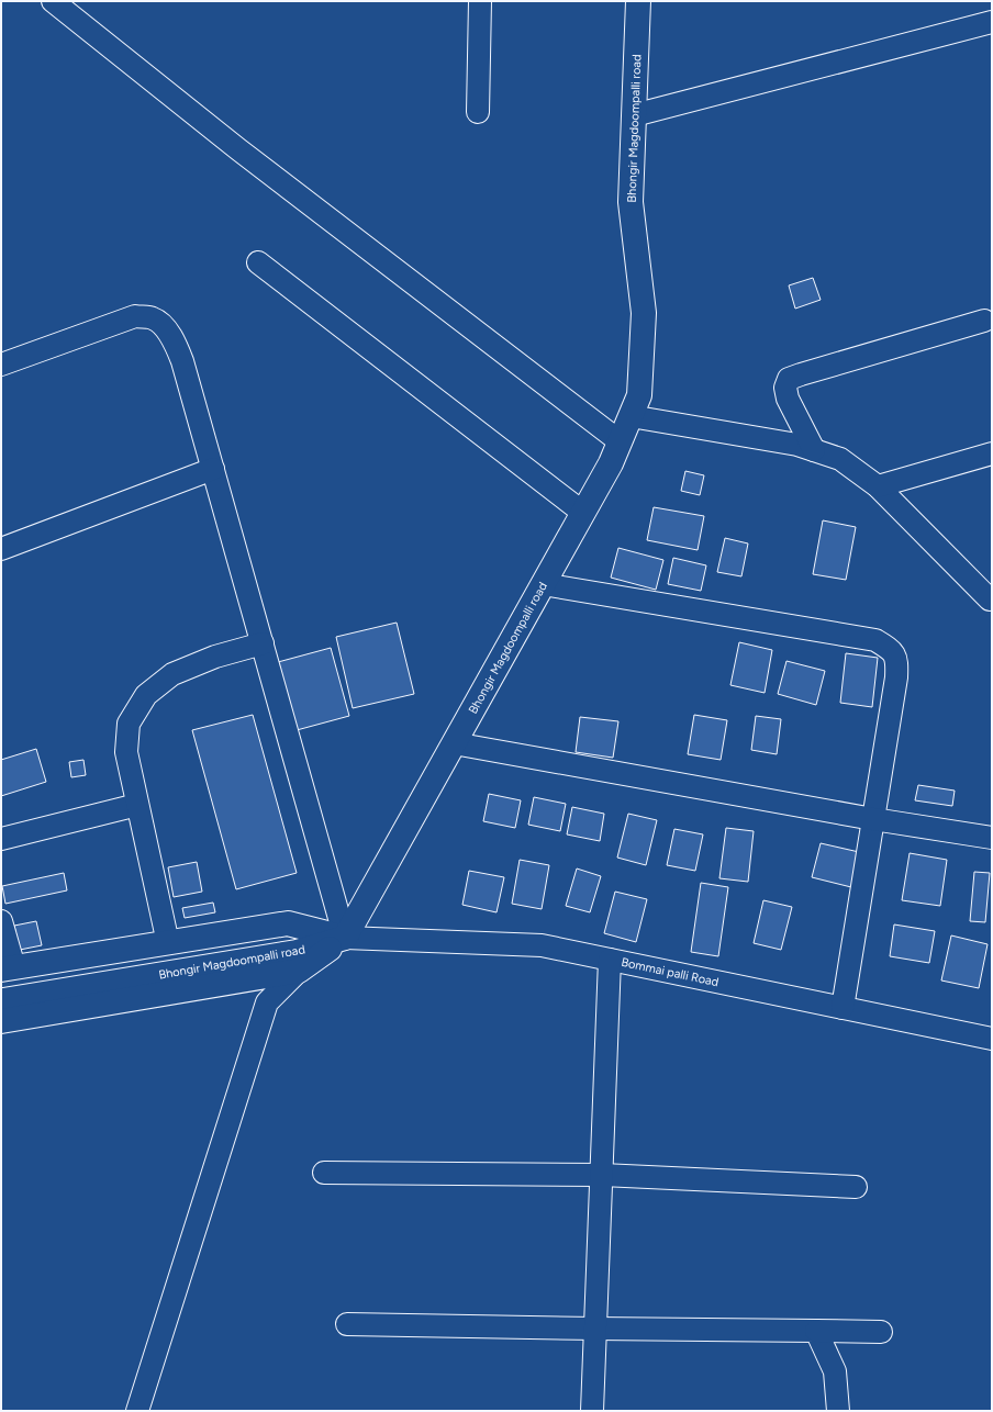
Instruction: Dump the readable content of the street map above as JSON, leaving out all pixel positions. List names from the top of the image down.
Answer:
{
  "streets": {
    "street": ["Bhongir Magdoompalli road", "Bommai palli Road"]
  },
  "crossings": [
    ["Bhongir Magdoompalli road", "Bommai palli Road"]
  ]
}
